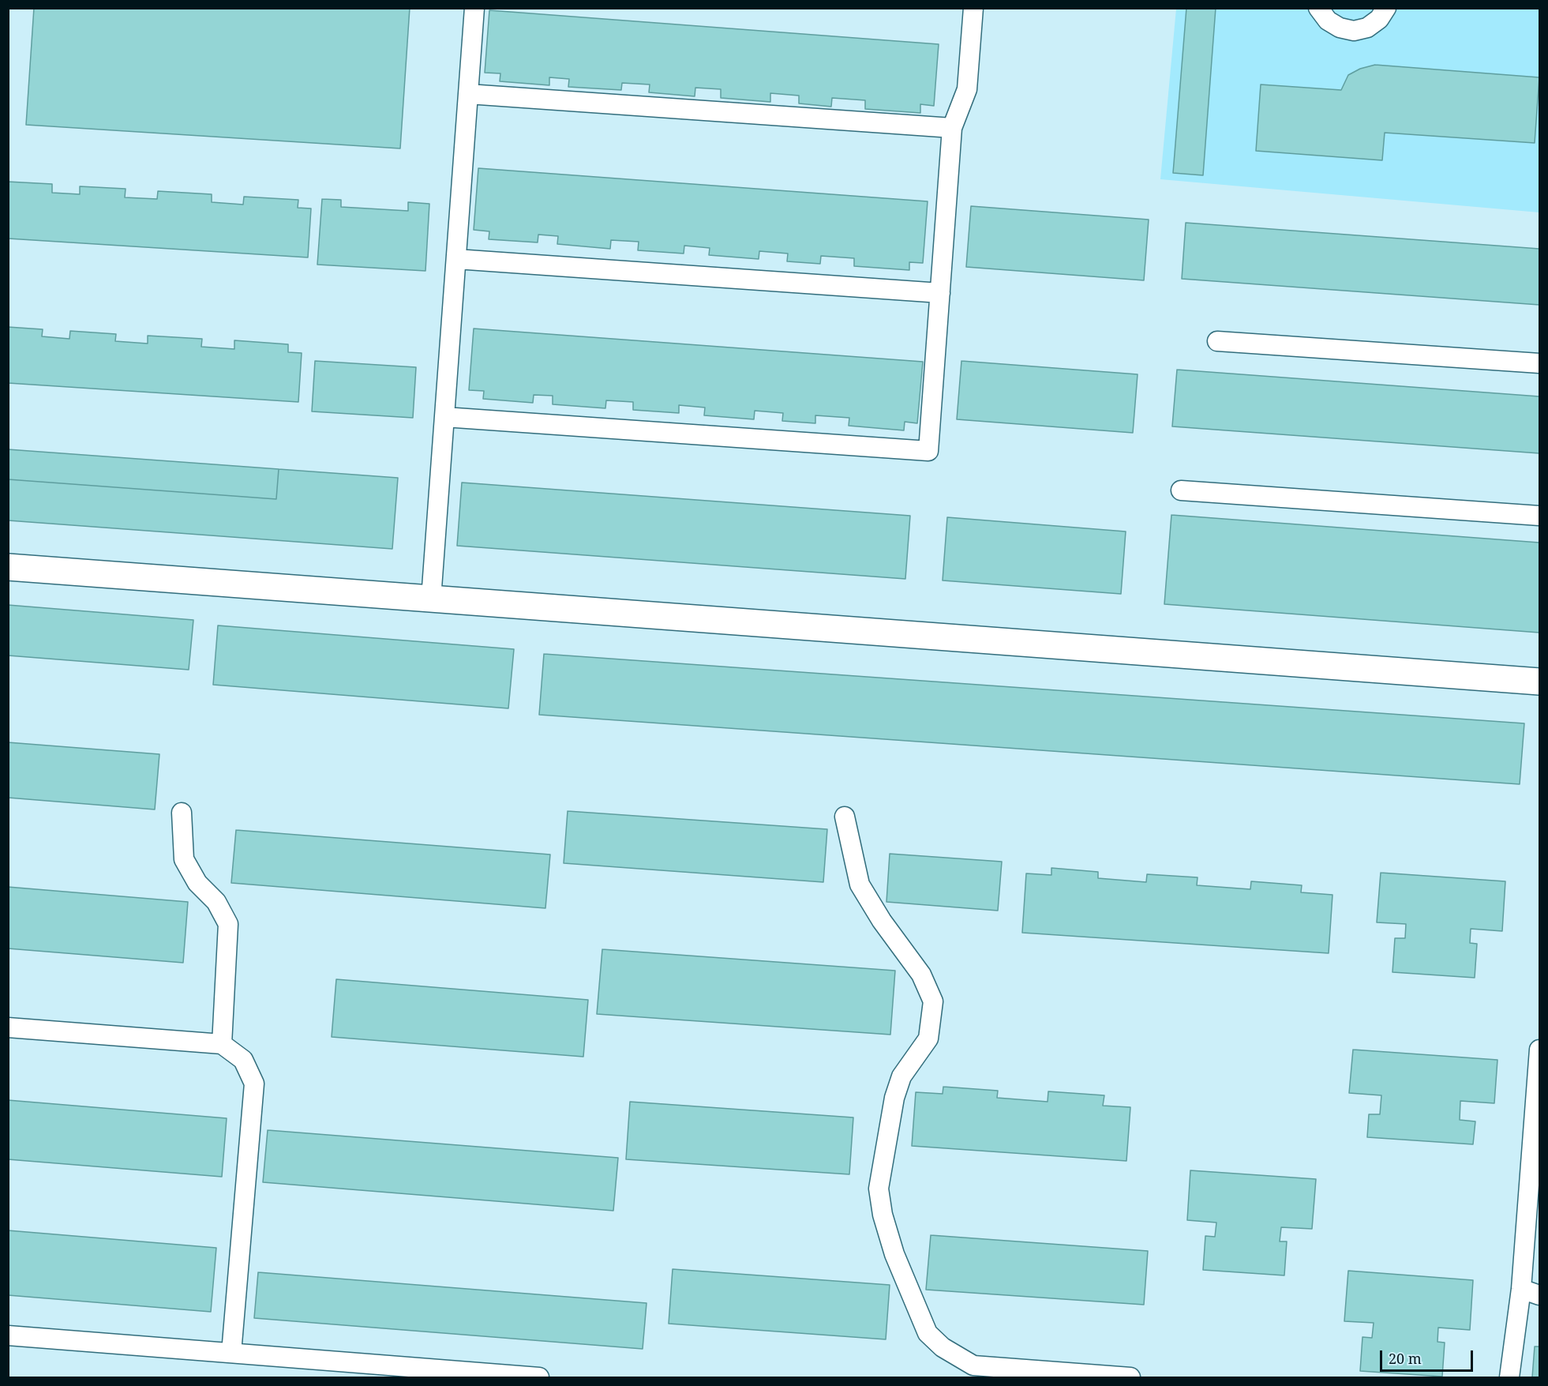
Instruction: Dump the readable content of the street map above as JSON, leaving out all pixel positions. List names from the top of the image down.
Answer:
{
  "scale_bar": "20 m"
}
